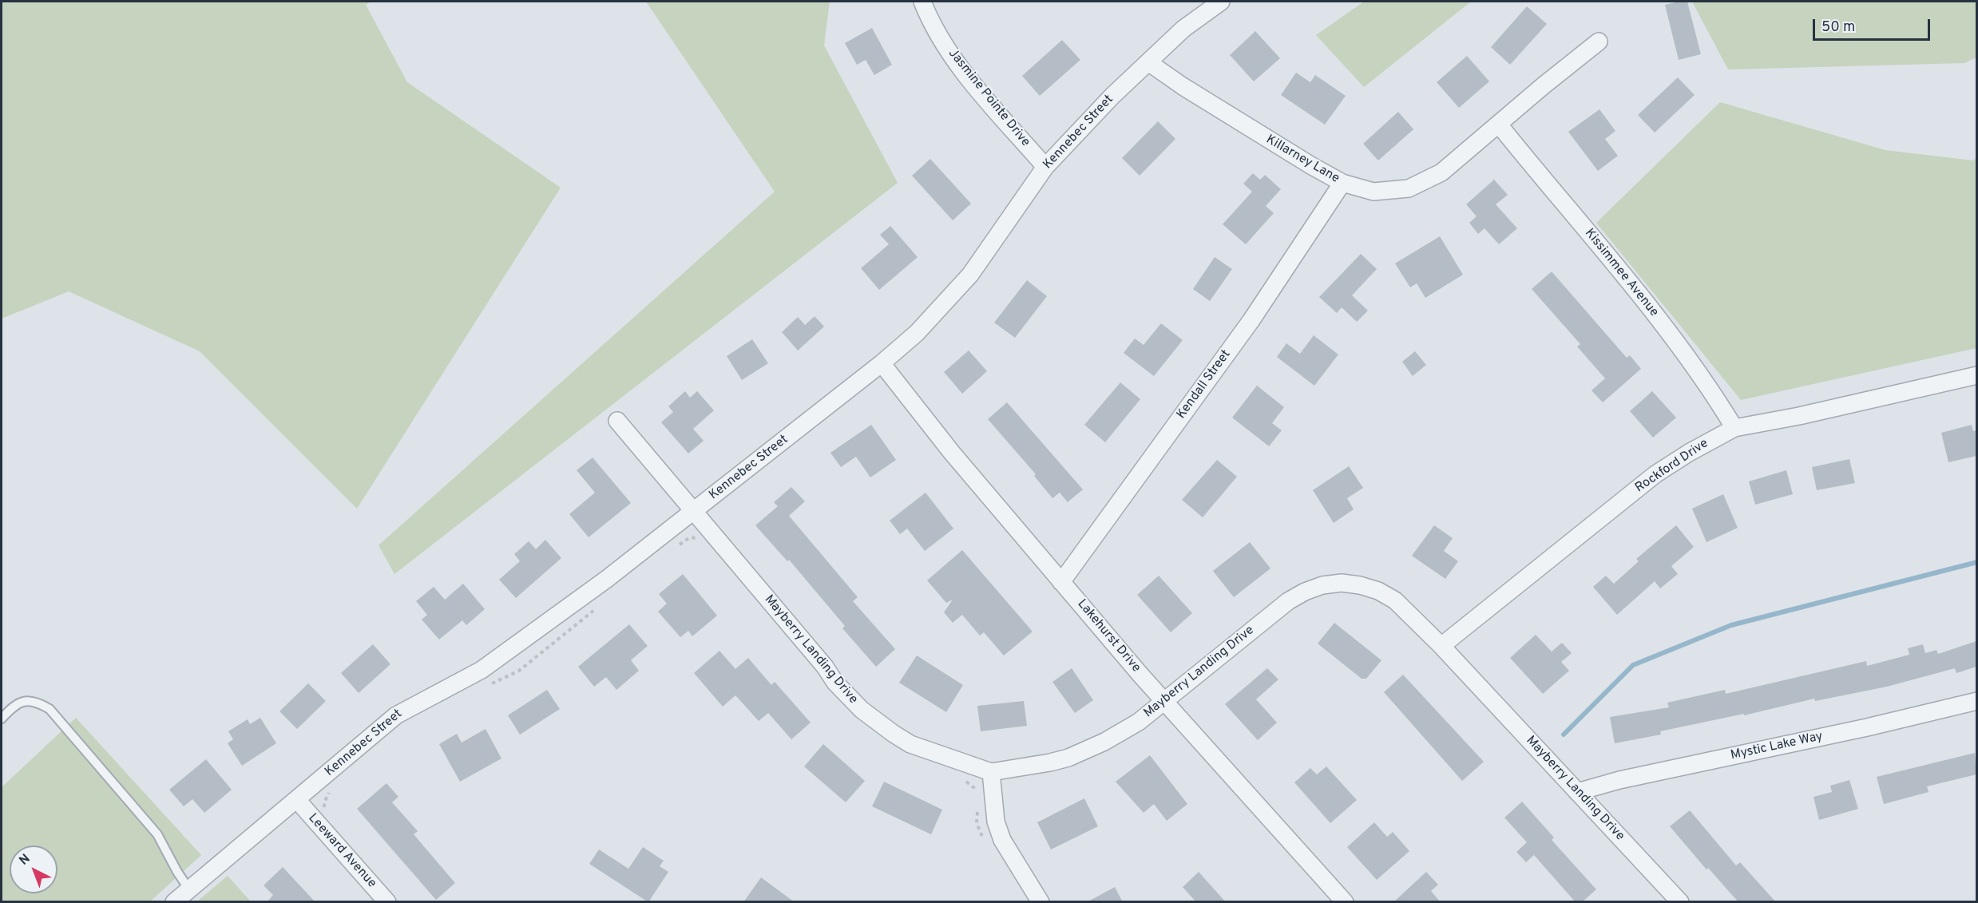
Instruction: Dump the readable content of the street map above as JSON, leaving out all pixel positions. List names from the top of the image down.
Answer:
{
  "streets": {
    "street": [
      "Jasmine Pointe Drive",
      "Kennebec Street",
      "Killarney Lane",
      "Kissimmee Avenue",
      "Kendall Street",
      "Rockford Drive",
      "Lakehurst Drive",
      "Mayberry Landing Drive",
      "Mystic Lake Way",
      "Leeward Avenue"
    ]
  },
  "crossings": [
    ["Jasmine Pointe Drive", "Kennebec Street"],
    ["Kennebec Street", "Killarney Lane"],
    ["Kennebec Street", "Lakehurst Drive"],
    ["Kennebec Street", "Mayberry Landing Drive"],
    ["Kennebec Street", "Leeward Avenue"],
    ["Killarney Lane", "Kissimmee Avenue"],
    ["Killarney Lane", "Kendall Street"],
    ["Kissimmee Avenue", "Rockford Drive"],
    ["Kendall Street", "Lakehurst Drive"],
    ["Rockford Drive", "Mayberry Landing Drive"],
    ["Lakehurst Drive", "Mayberry Landing Drive"],
    ["Mayberry Landing Drive", "Mystic Lake Way"]
  ],
  "scale_bar": "50 m",
  "north": "top left"
}
